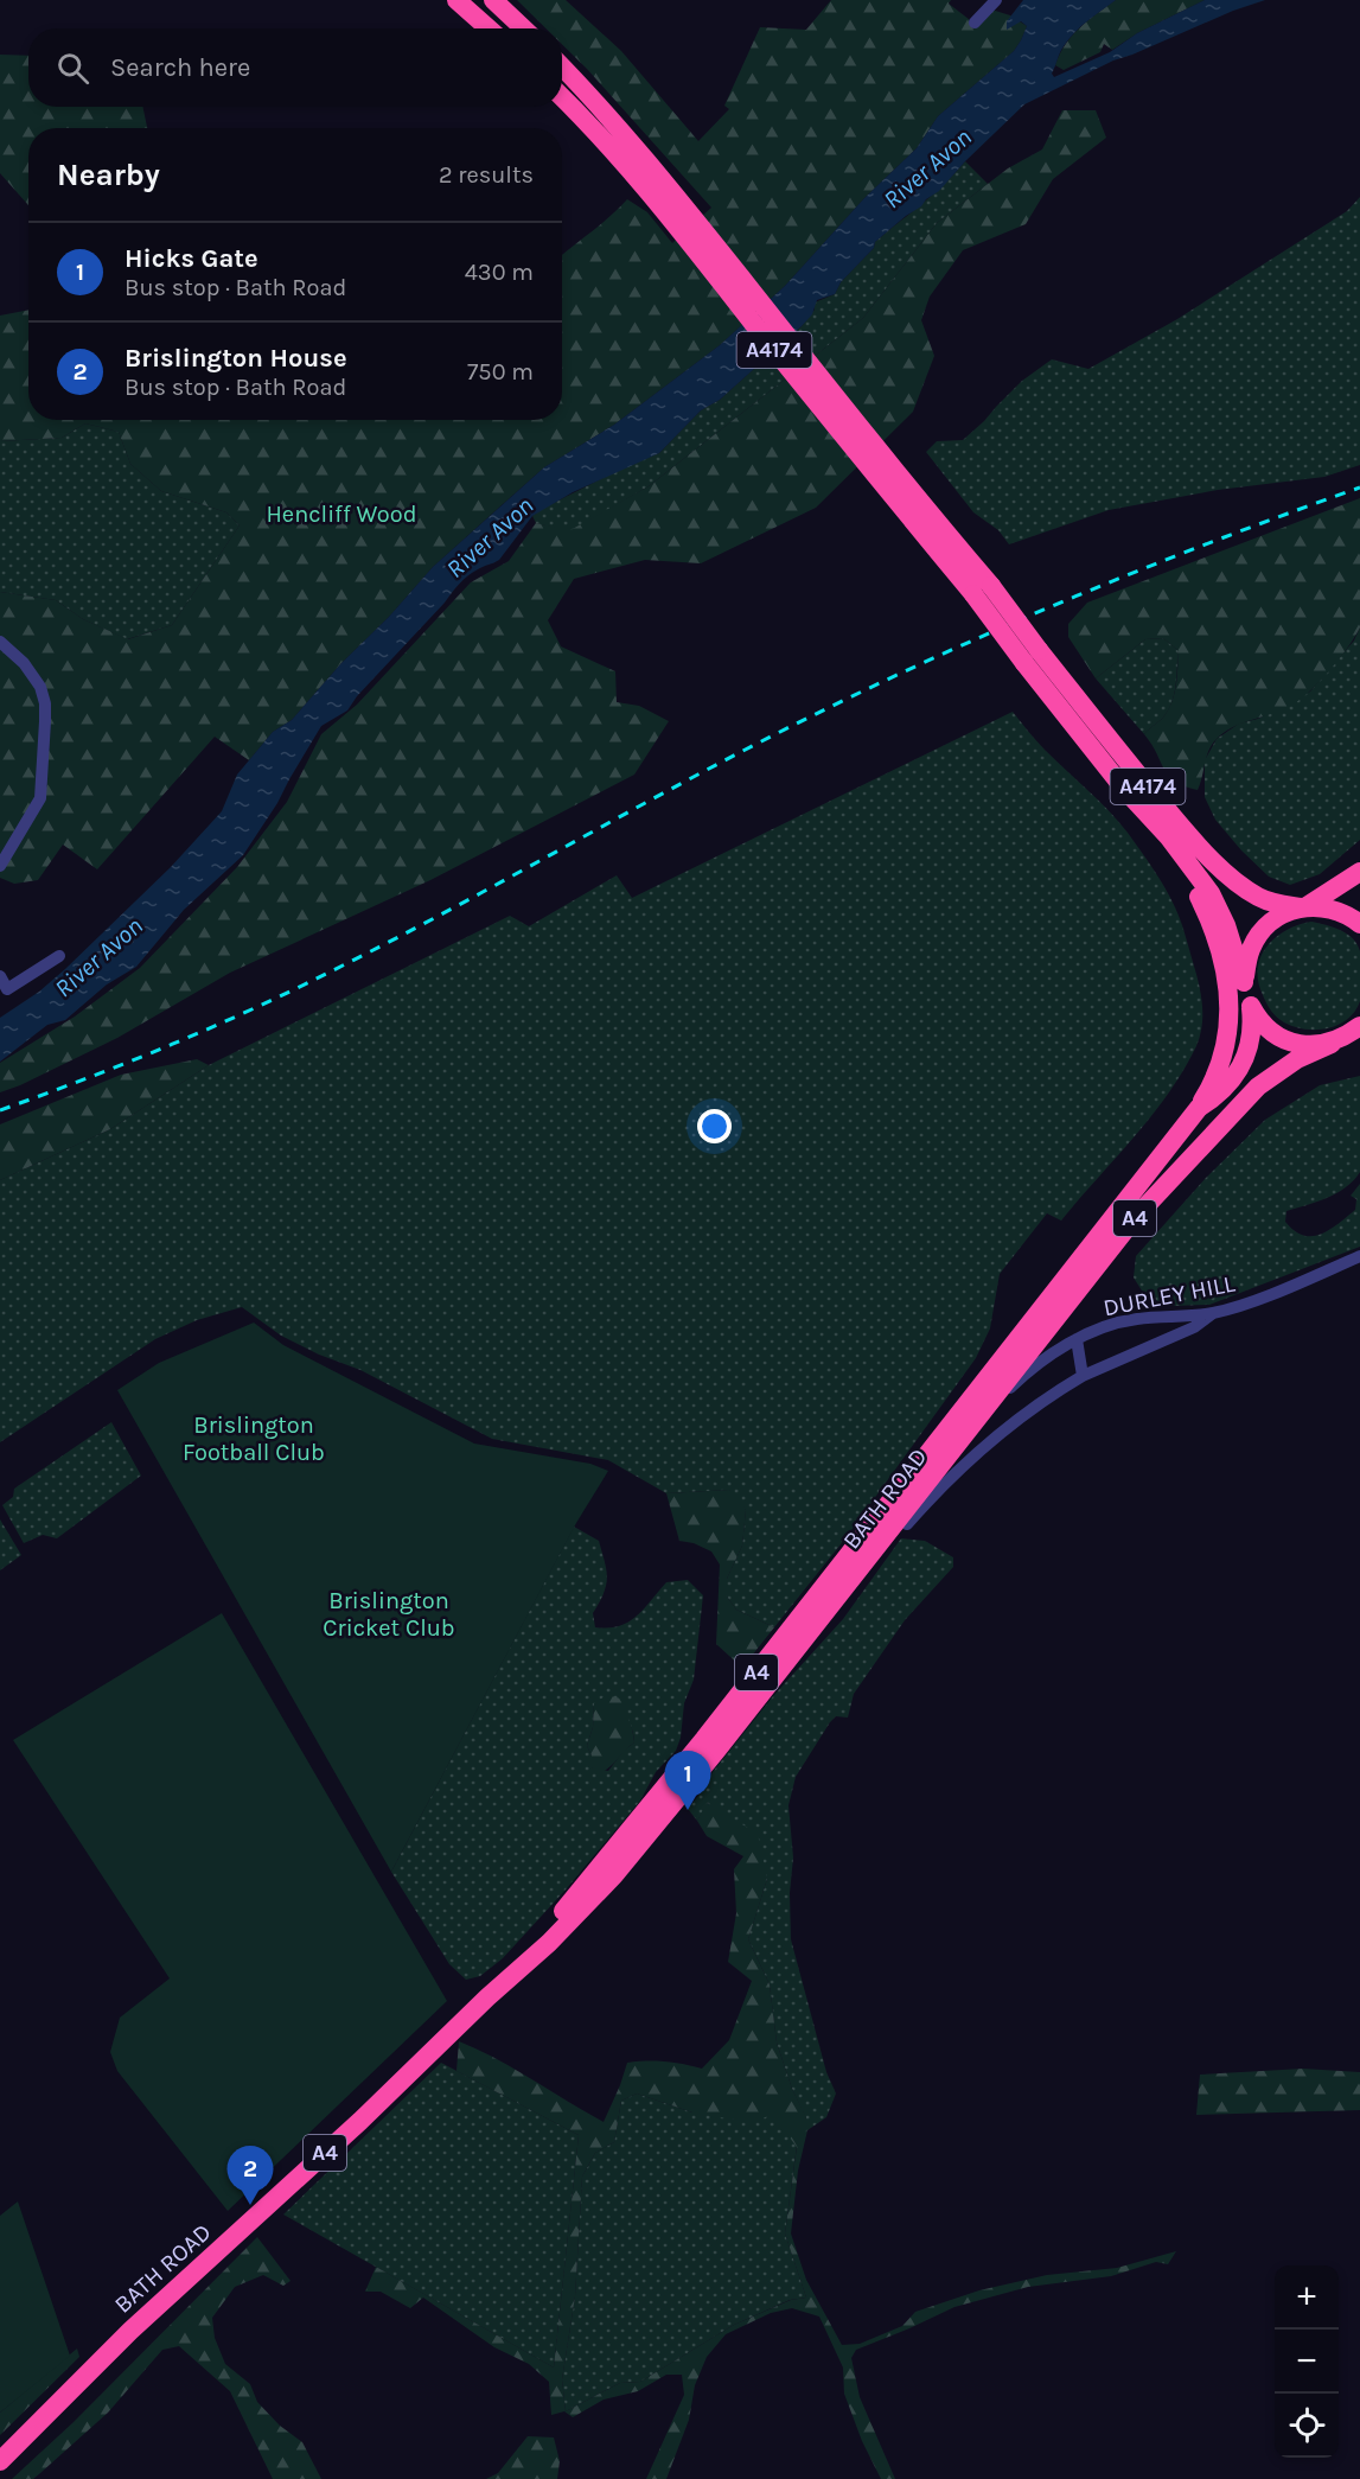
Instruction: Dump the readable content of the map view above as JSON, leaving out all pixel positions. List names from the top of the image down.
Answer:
{
  "streets": {
    "highway": ["A4174", "A4", "BATH ROAD"],
    "street": ["DURLEY HILL"]
  },
  "crossings": [
    ["DURLEY HILL", "BATH ROAD"]
  ],
  "water": ["River Avon"],
  "parks": ["Hencliff Wood", "Brislington Football Club", "Brislington Cricket Club"],
  "page": {
    "search": "Search here",
    "heading": ["Nearby", "2 results"],
    "list": [
      {
        "mark": "1",
        "name": "Hicks Gate",
        "note": "Bus stop · Bath Road",
        "value": "430 m"
      },
      {
        "mark": "2",
        "name": "Brislington House",
        "note": "Bus stop · Bath Road",
        "value": "750 m"
      }
    ],
    "pins": ["1", "2"],
    "map_buttons": ["+", "−"]
  }
}
